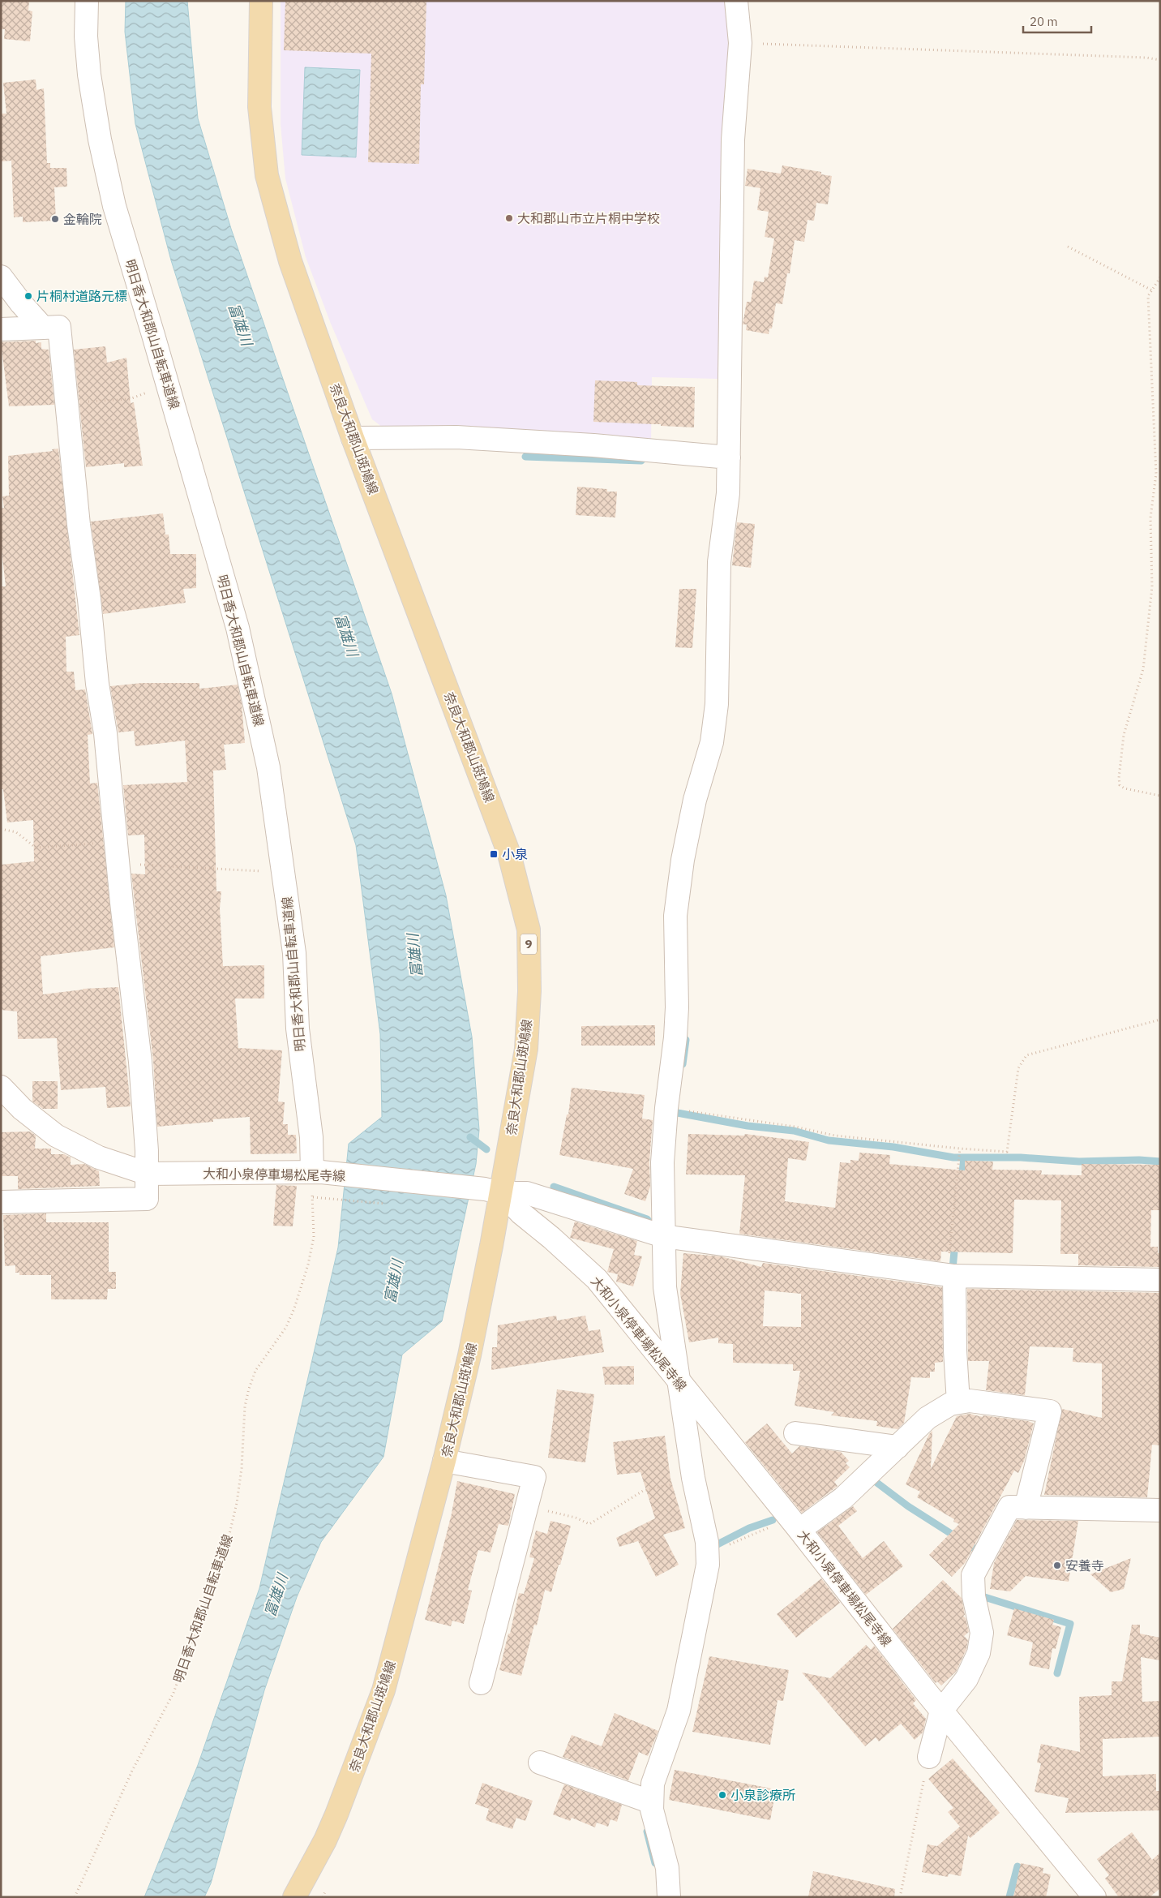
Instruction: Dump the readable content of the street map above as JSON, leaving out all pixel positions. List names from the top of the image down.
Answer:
{
  "streets": {
    "main road": ["奈良大和郡山斑鳩線", "9"],
    "street": ["明日香大和郡山自転車道線", "大和小泉停車場松尾寺線"]
  },
  "crossings": [
    ["明日香大和郡山自転車道線", "大和小泉停車場松尾寺線"],
    ["奈良大和郡山斑鳩線", "大和小泉停車場松尾寺線"]
  ],
  "water": ["富雄川"],
  "places": {
    "other": [
      "大和郡山市立片桐中学校",
      "金輪院",
      "片桐村道路元標",
      "安養寺",
      "小泉診療所"
    ],
    "transit": ["小泉"]
  },
  "scale_bar": "20 m"
}
